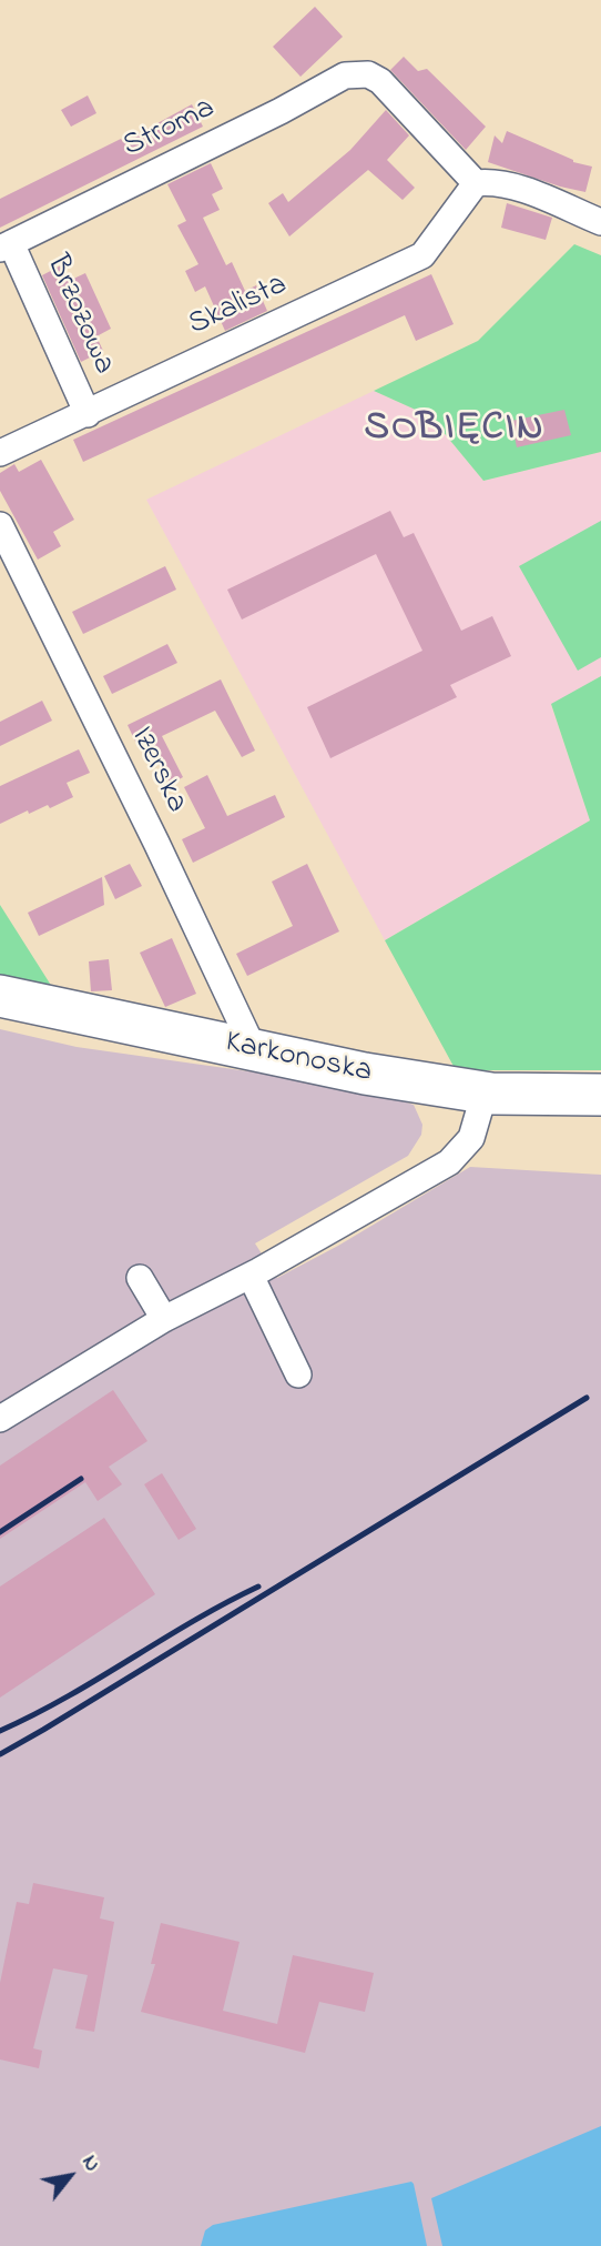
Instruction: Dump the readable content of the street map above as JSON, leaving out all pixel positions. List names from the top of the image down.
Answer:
{
  "streets": {
    "main road": ["Karkonoska"],
    "street": [
      "Stroma",
      "Skalista",
      "Brzozowa",
      "Izerska"
    ]
  },
  "crossings": [
    ["Stroma", "Skalista"],
    ["Stroma", "Brzozowa"],
    ["Skalista", "Brzozowa"],
    ["Izerska", "Karkonoska"]
  ],
  "districts": ["SOBIĘCIN"],
  "north": "top right"
}
